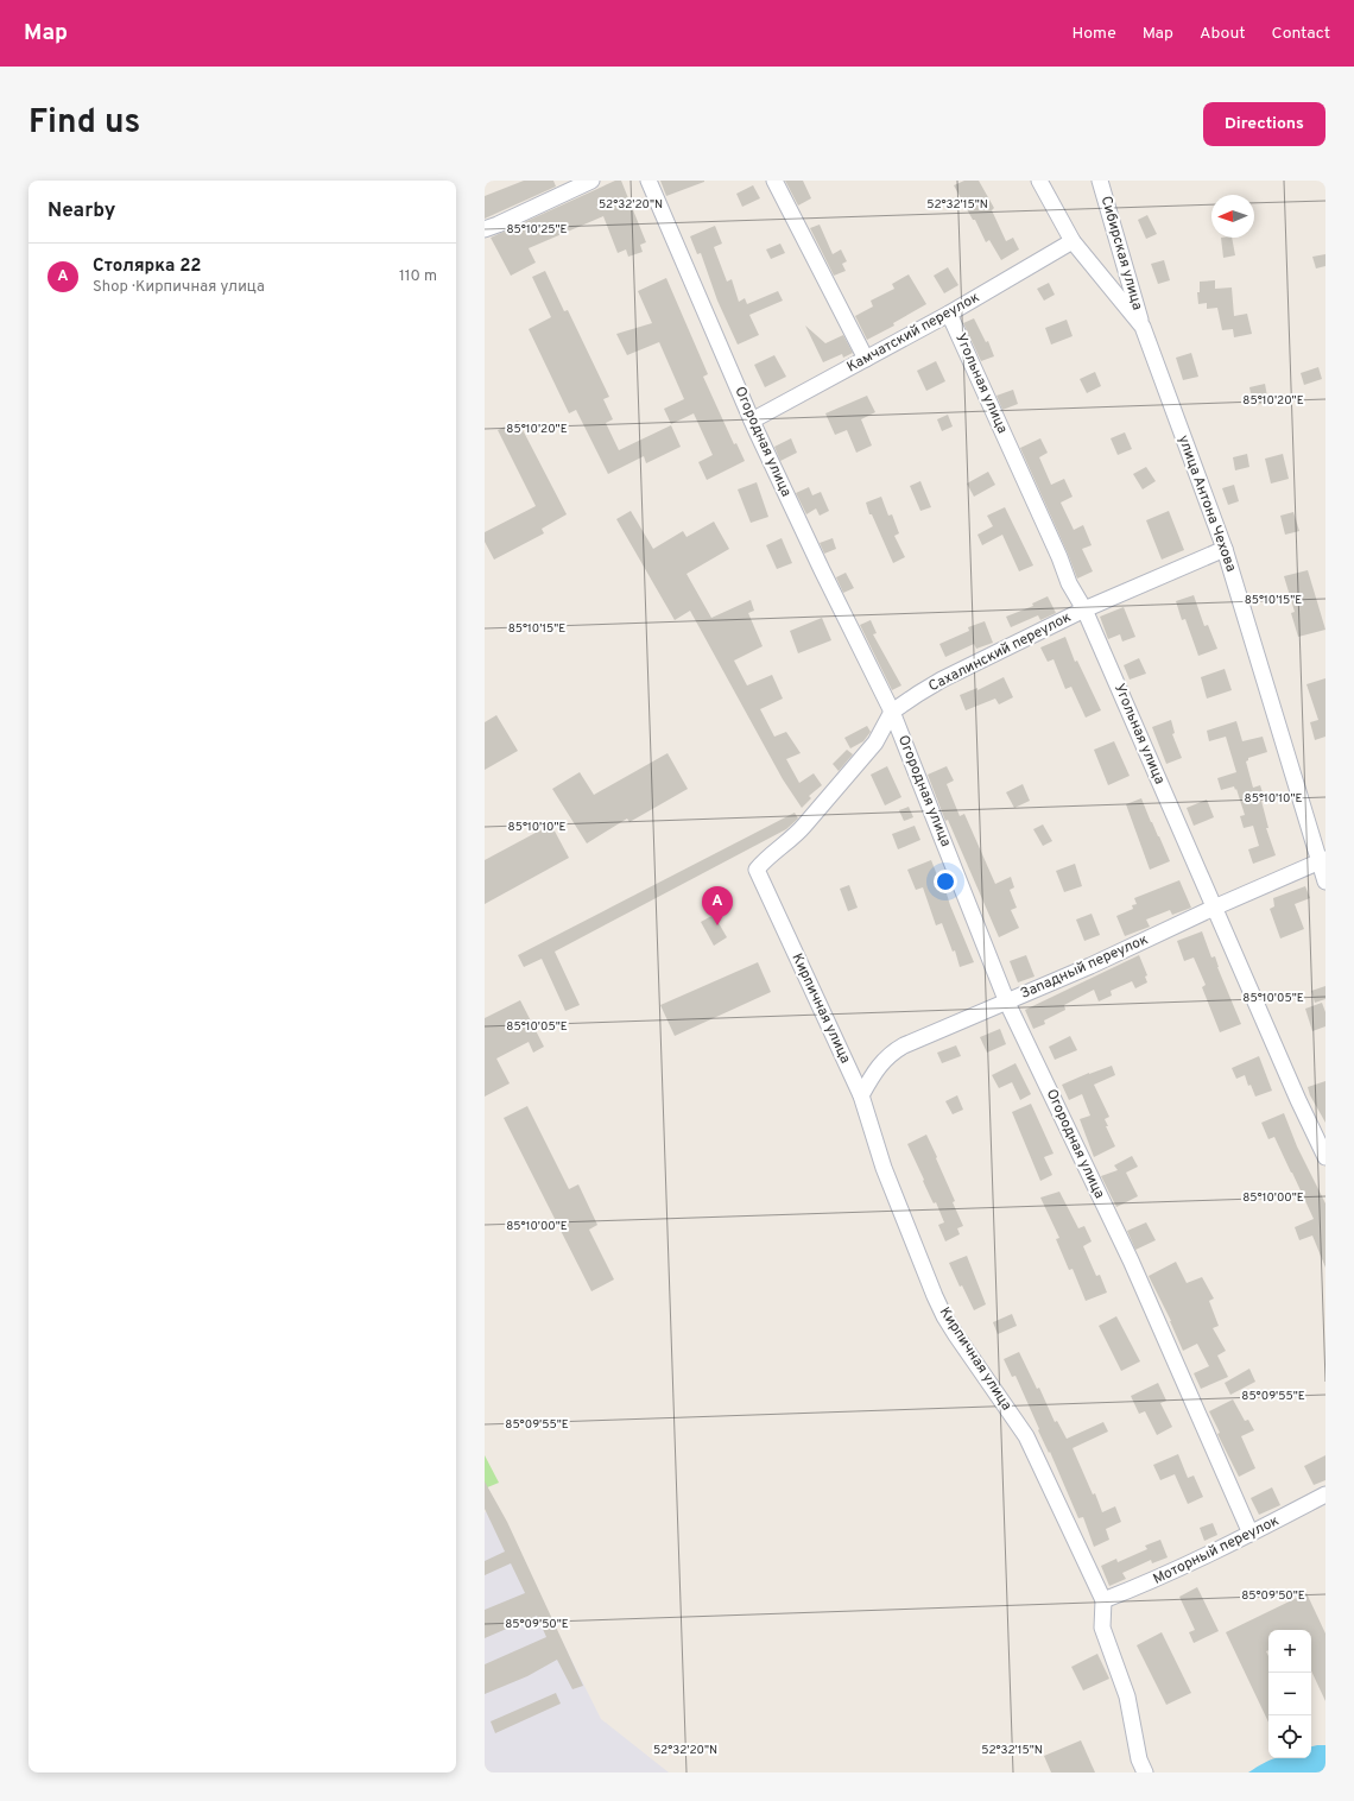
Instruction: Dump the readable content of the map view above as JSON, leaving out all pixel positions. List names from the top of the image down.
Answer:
{
  "streets": {
    "street": [
      "Сибирская улица",
      "Камчатский переулок",
      "Угольная улица",
      "Огородная улица",
      "улица Антона Чехова",
      "Сахалинский переулок",
      "Западный переулок",
      "Кирпичная улица",
      "Моторный переулок"
    ]
  },
  "crossings": [
    ["Сибирская улица", "улица Антона Чехова"],
    ["Камчатский переулок", "Угольная улица"],
    ["Камчатский переулок", "Огородная улица"],
    ["Камчатский переулок", "улица Антона Чехова"],
    ["Угольная улица", "Сахалинский переулок"],
    ["Угольная улица", "Западный переулок"],
    ["Огородная улица", "Сахалинский переулок"],
    ["Огородная улица", "Западный переулок"],
    ["Огородная улица", "Моторный переулок"],
    ["улица Антона Чехова", "Сахалинский переулок"],
    ["улица Антона Чехова", "Западный переулок"],
    ["Сахалинский переулок", "Кирпичная улица"],
    ["Западный переулок", "Кирпичная улица"],
    ["Кирпичная улица", "Моторный переулок"]
  ],
  "north": "left",
  "page": {
    "header": "Map",
    "nav": [
      "Home",
      "Map",
      "About",
      "Contact"
    ],
    "title": "Find us",
    "buttons": "Directions",
    "heading": "Nearby",
    "list": [
      {
        "mark": "A",
        "name": "Столярка 22",
        "note": "Shop · Кирпичная улица",
        "value": "110 m"
      }
    ],
    "pins": "A",
    "map_buttons": ["+", "−"]
  },
  "coordinates": [
    "52°32'20\"N",
    "52°32'15\"N",
    "85°10'25\"E",
    "85°10'20\"E",
    "85°10'15\"E",
    "85°10'10\"E",
    "85°10'05\"E",
    "85°10'00\"E",
    "85°09'55\"E",
    "85°09'50\"E"
  ]
}
